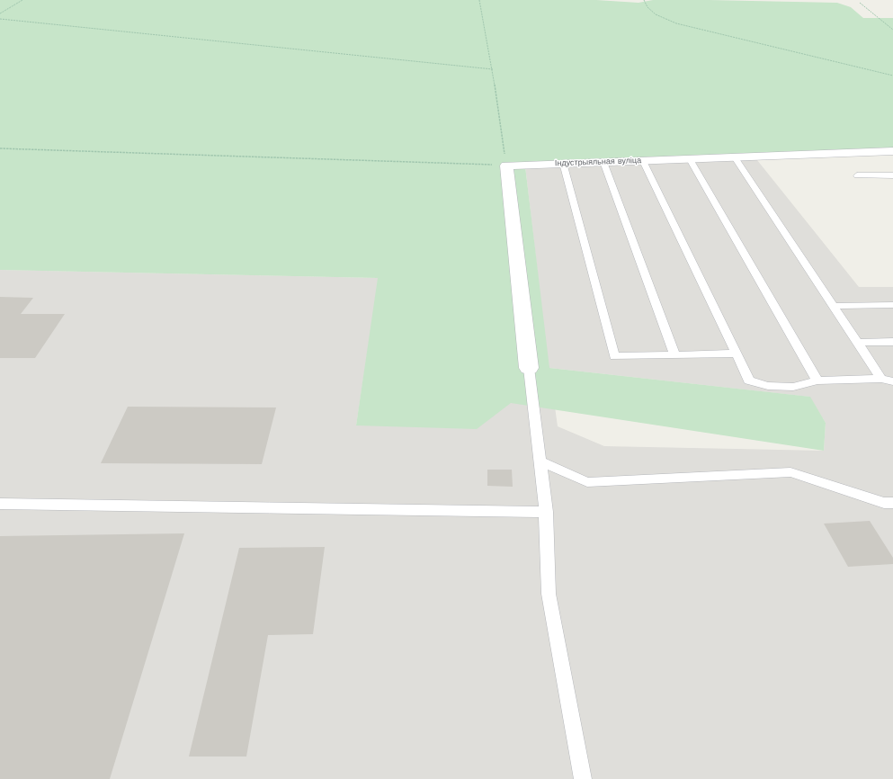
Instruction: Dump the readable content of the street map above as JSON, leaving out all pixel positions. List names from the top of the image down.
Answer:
{
  "streets": {
    "street": ["Індустрыяльная вуліца"]
  }
}
